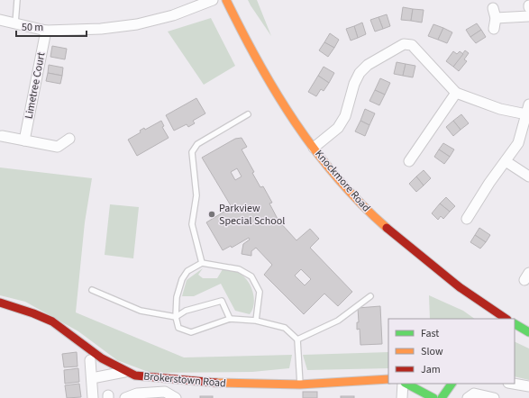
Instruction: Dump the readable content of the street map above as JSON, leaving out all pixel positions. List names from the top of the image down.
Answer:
{
  "streets": {
    "street": ["Limetree Court", "Knockmore Road", "Brokerstown Road"]
  },
  "places": ["Parkview Special School"],
  "legend": ["Fast", "Slow", "Jam"],
  "scale_bar": "50 m"
}
